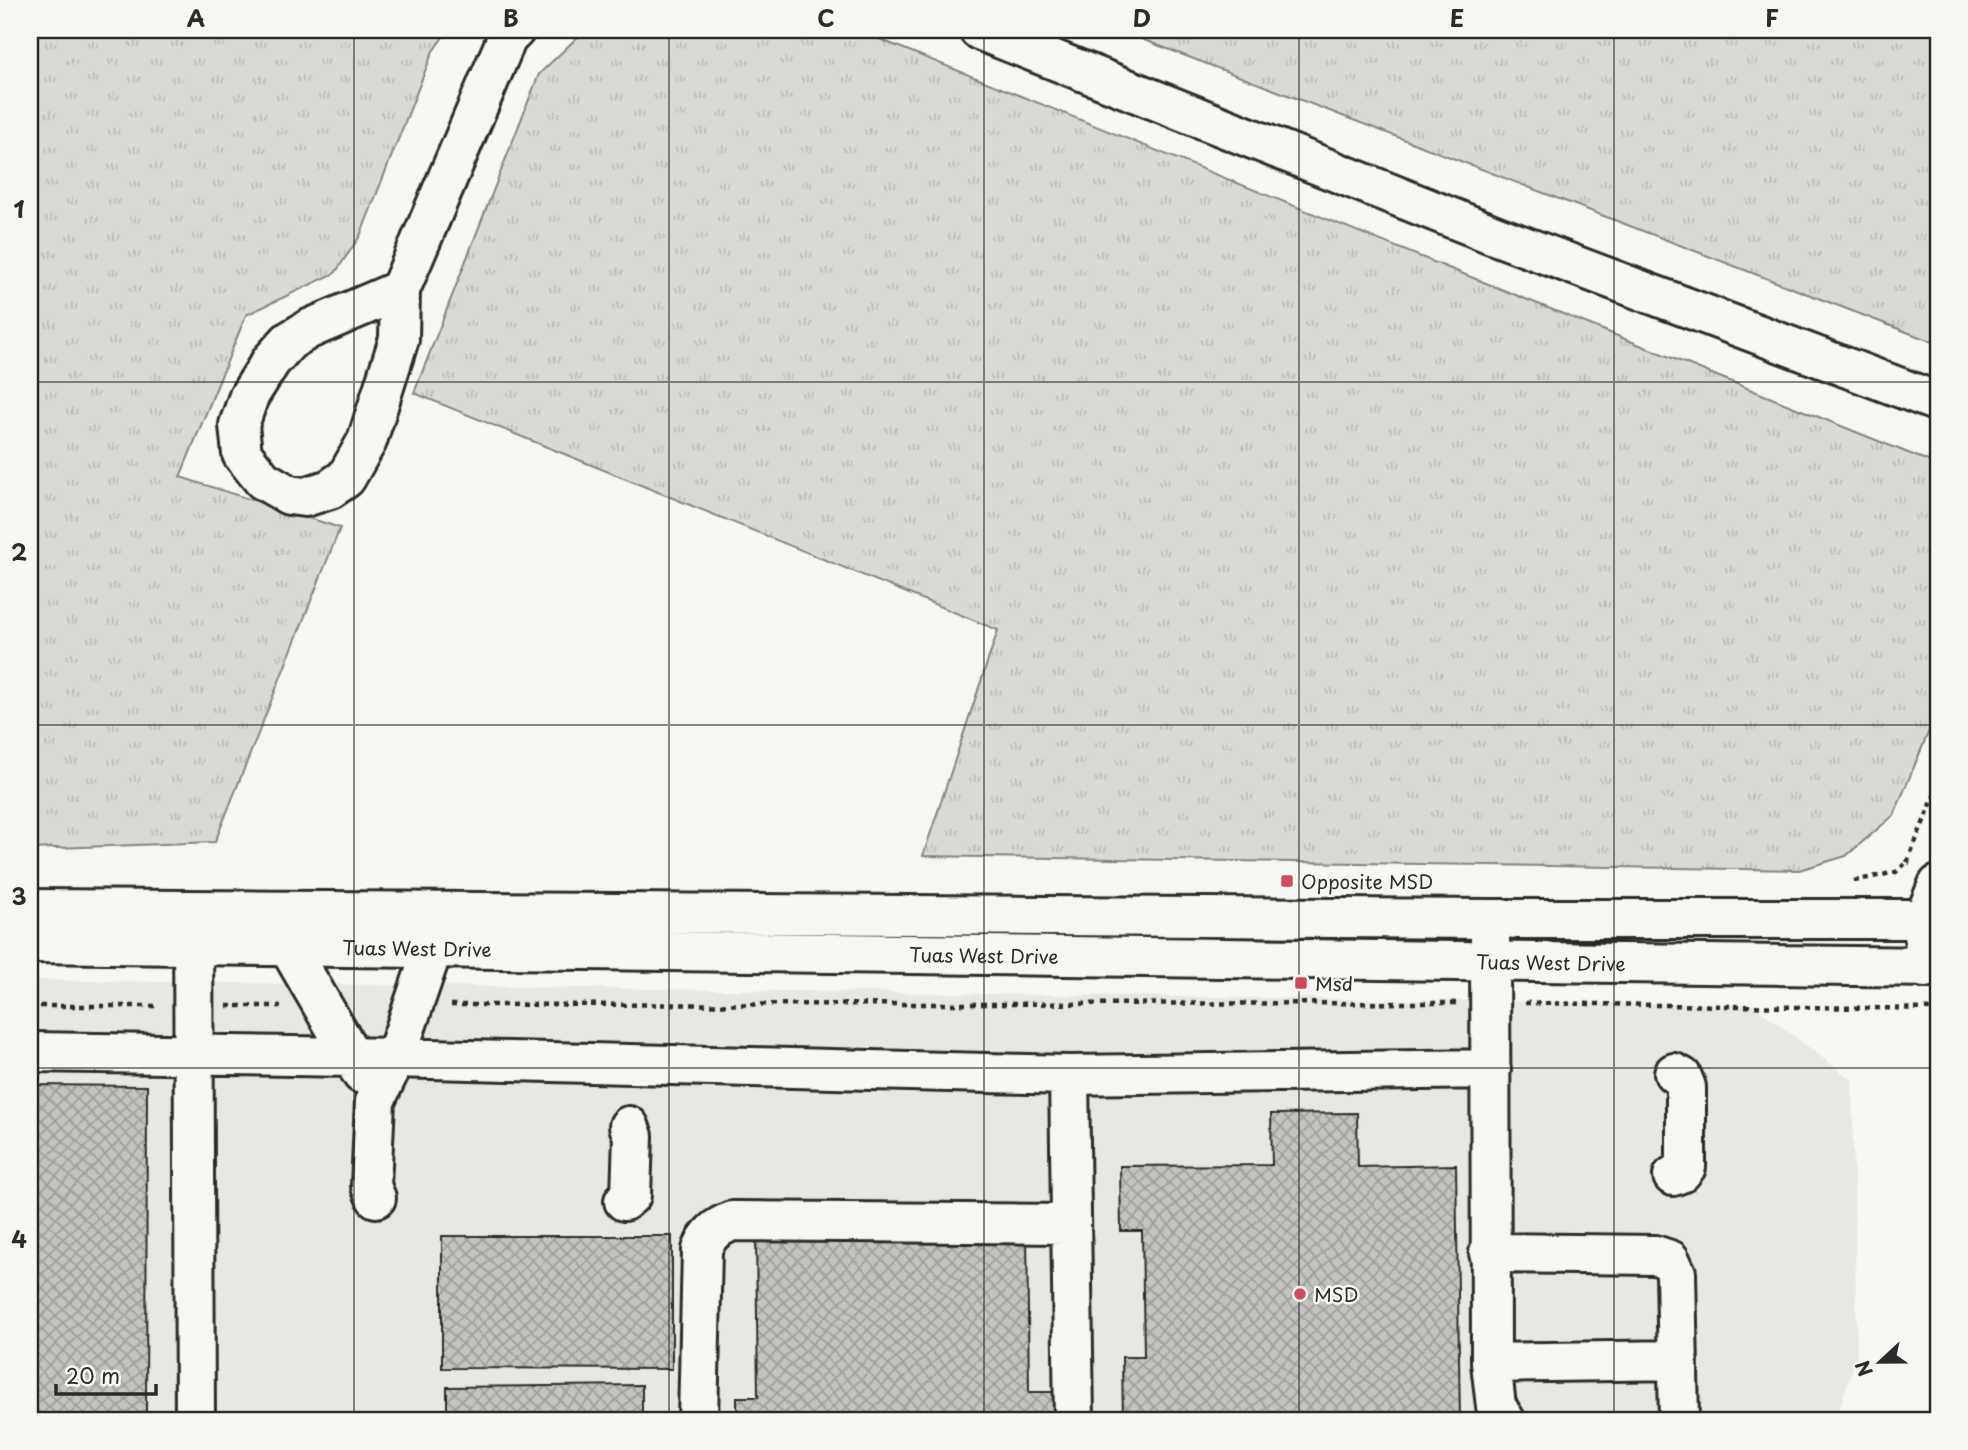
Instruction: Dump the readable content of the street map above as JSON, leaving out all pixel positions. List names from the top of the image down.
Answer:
{
  "streets": {
    "main road": ["Tuas West Drive"]
  },
  "places": {
    "transit": ["Opposite MSD", "Msd"],
    "other": ["MSD"]
  },
  "scale_bar": "20 m",
  "north": "left",
  "grid": {
    "columns": [
      "A",
      "B",
      "C",
      "D",
      "E",
      "F"
    ],
    "rows": [
      "1",
      "2",
      "3",
      "4"
    ]
  }
}
